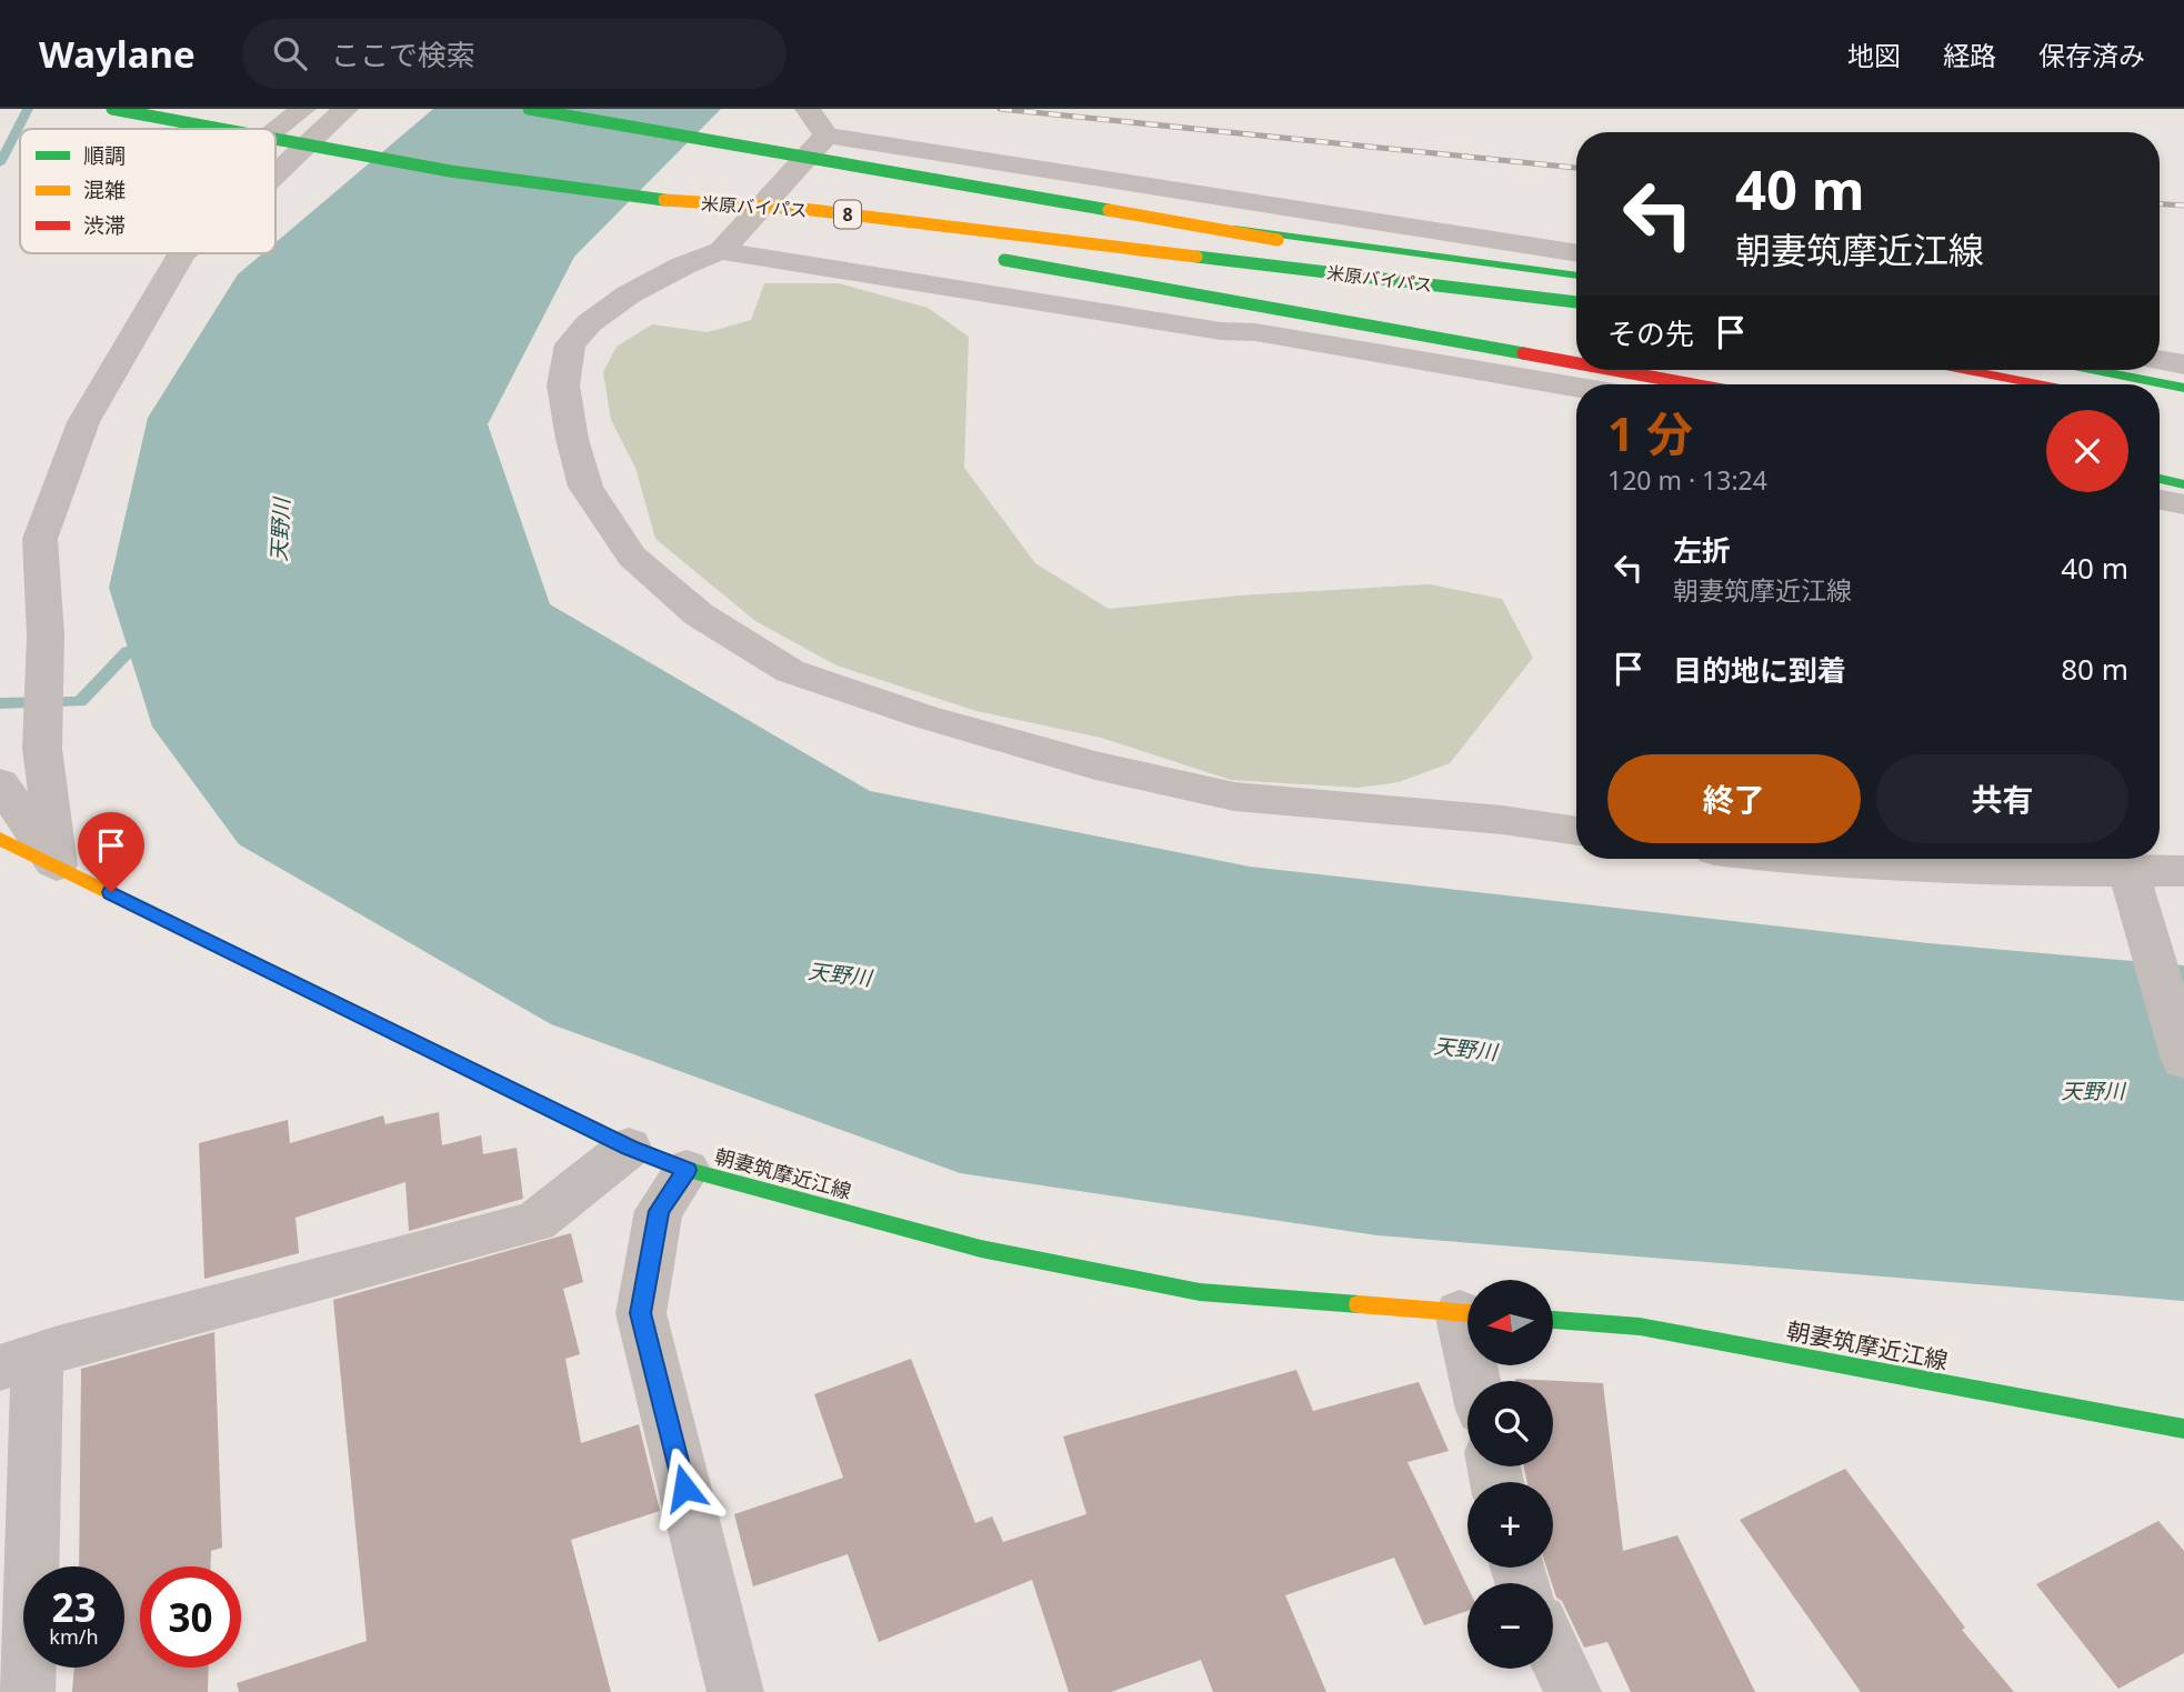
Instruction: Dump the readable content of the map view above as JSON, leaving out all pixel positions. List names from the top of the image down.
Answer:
{
  "streets": {
    "main road": ["米原バイパス", "8", "朝妻筑摩近江線"]
  },
  "water": ["天野川"],
  "legend": ["順調", "混雑", "渋滞"],
  "north": "left",
  "page": {
    "header": "Waylane",
    "search": "ここで検索",
    "nav": ["地図", "経路", "保存済み"],
    "turn": ["40 m", "朝妻筑摩近江線"],
    "then": "その先",
    "heading": ["1 分", "120 m · 13:24"],
    "list": [
      {
        "name": "左折",
        "note": "朝妻筑摩近江線",
        "value": "40 m"
      },
      {
        "name": "目的地に到着",
        "value": "80 m"
      }
    ],
    "buttons": ["終了", "共有"],
    "map_buttons": ["+", "−"],
    "speed": "23 km/h",
    "limit": "30"
  }
}
